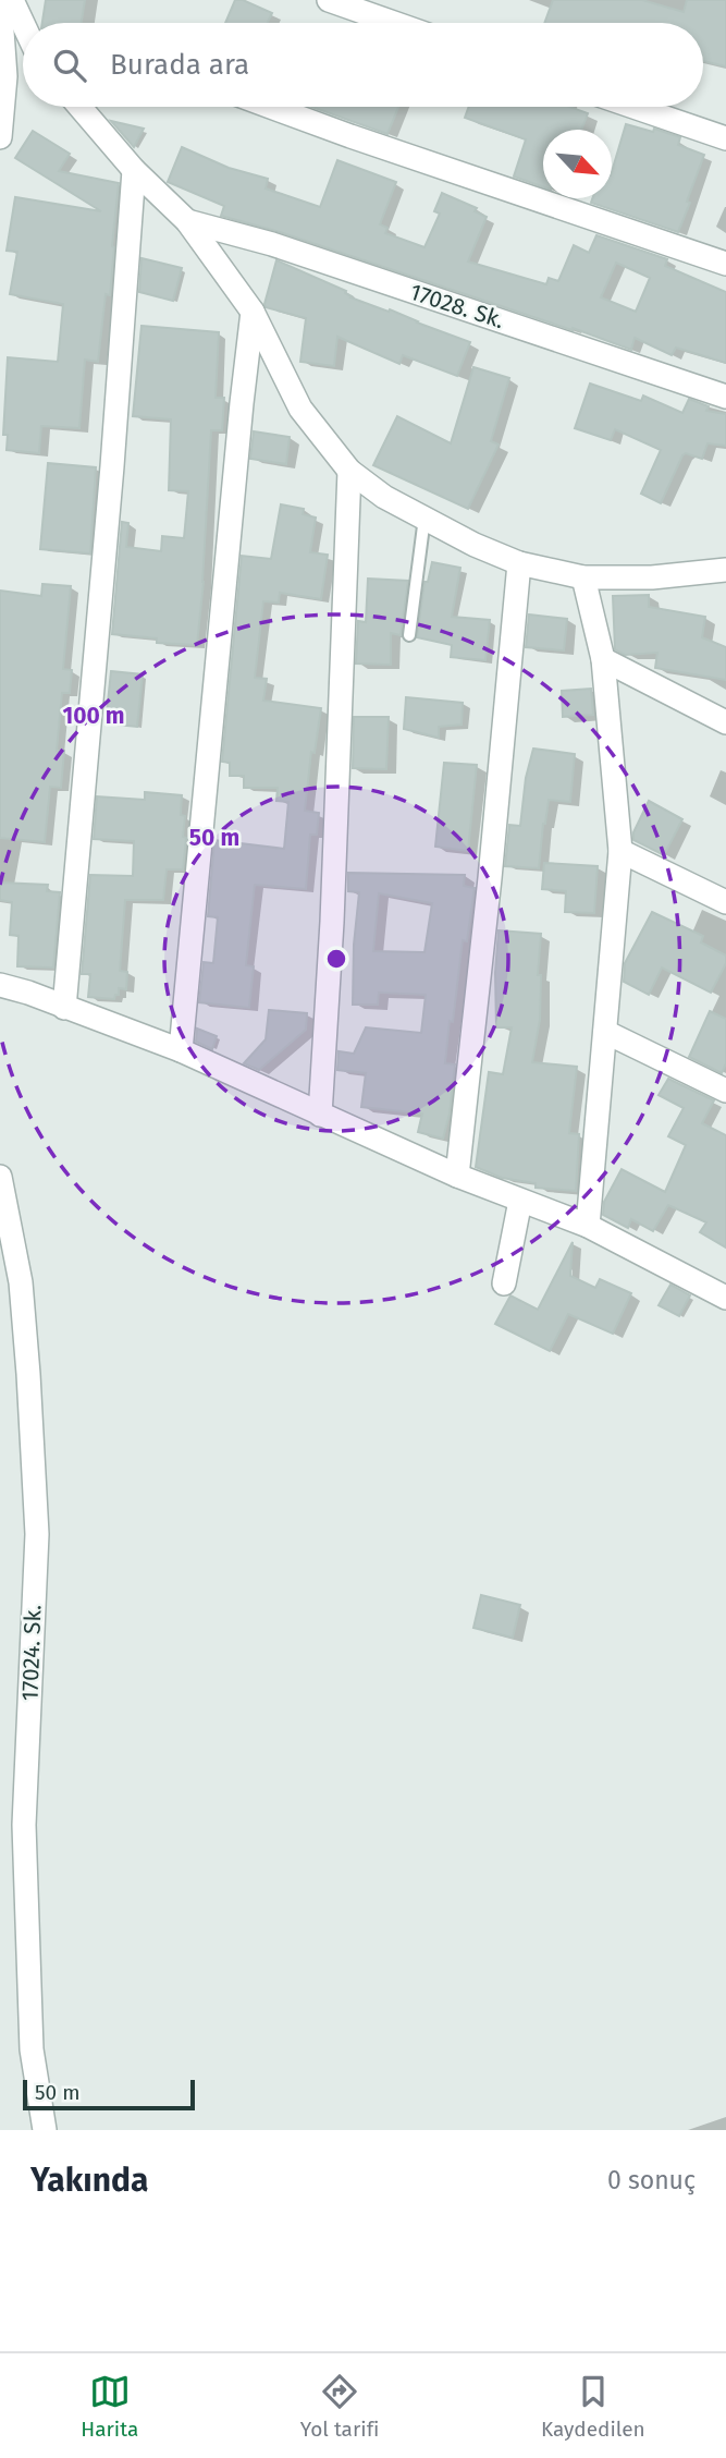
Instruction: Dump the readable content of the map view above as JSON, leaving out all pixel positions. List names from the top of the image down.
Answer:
{
  "streets": {
    "street": ["17028. Sk.", "17024. Sk."]
  },
  "scale_bar": "50 m",
  "north": "bottom right",
  "page": {
    "search": "Burada ara",
    "scale": "50 m",
    "heading": ["Yakında", "0 sonuç"],
    "nav": ["Harita", "Yol tarifi", "Kaydedilen"]
  },
  "rings": ["100 m", "50 m"]
}
